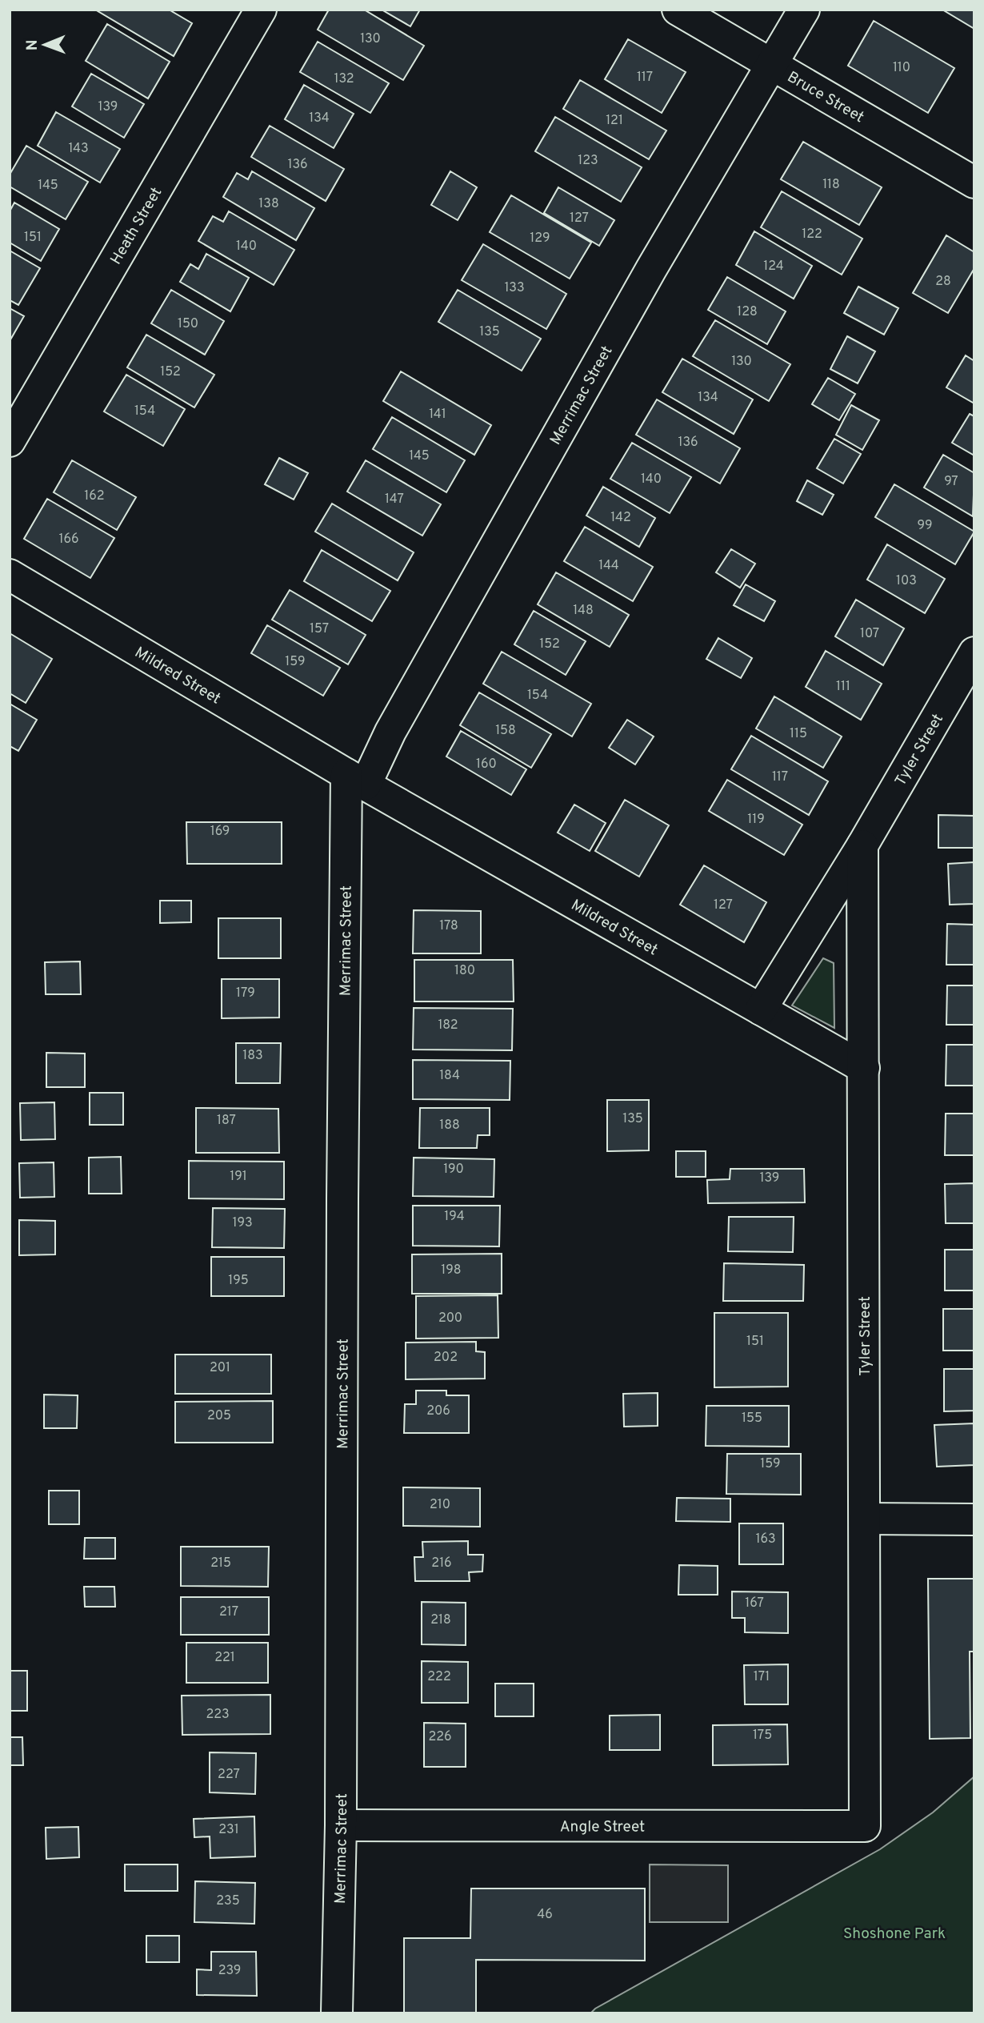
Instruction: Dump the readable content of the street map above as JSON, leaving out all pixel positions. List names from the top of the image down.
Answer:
{
  "streets": {
    "street": [
      "Bruce Street",
      "Heath Street",
      "Merrimac Street",
      "Mildred Street",
      "Tyler Street",
      "Angle Street"
    ]
  },
  "crossings": [
    ["Bruce Street", "Merrimac Street"],
    ["Merrimac Street", "Mildred Street"],
    ["Merrimac Street", "Angle Street"],
    ["Mildred Street", "Tyler Street"],
    ["Tyler Street", "Angle Street"]
  ],
  "parks": ["Shoshone Park"],
  "house_numbers": [
    "130",
    "110",
    "117",
    "132",
    "139",
    "134",
    "121",
    "143",
    "123",
    "136",
    "118",
    "145",
    "138",
    "127",
    "122",
    "151",
    "129",
    "140",
    "124",
    "28",
    "133",
    "128",
    "150",
    "135",
    "130",
    "152",
    "134",
    "154",
    "141",
    "136",
    "145",
    "140",
    "97",
    "162",
    "147",
    "142",
    "99",
    "166",
    "144",
    "103",
    "148",
    "157",
    "107",
    "152",
    "159",
    "111",
    "154",
    "158",
    "115",
    "160",
    "117",
    "119",
    "169",
    "127",
    "178",
    "180",
    "179",
    "182",
    "183",
    "184",
    "135",
    "187",
    "188",
    "190",
    "191",
    "139",
    "194",
    "193",
    "198",
    "195",
    "200",
    "151",
    "202",
    "201",
    "206",
    "205",
    "155",
    "159",
    "210",
    "163",
    "215",
    "216",
    "167",
    "217",
    "218",
    "221",
    "222",
    "171",
    "223",
    "175",
    "226",
    "227",
    "231",
    "235",
    "46",
    "239"
  ],
  "north": "left"
}
